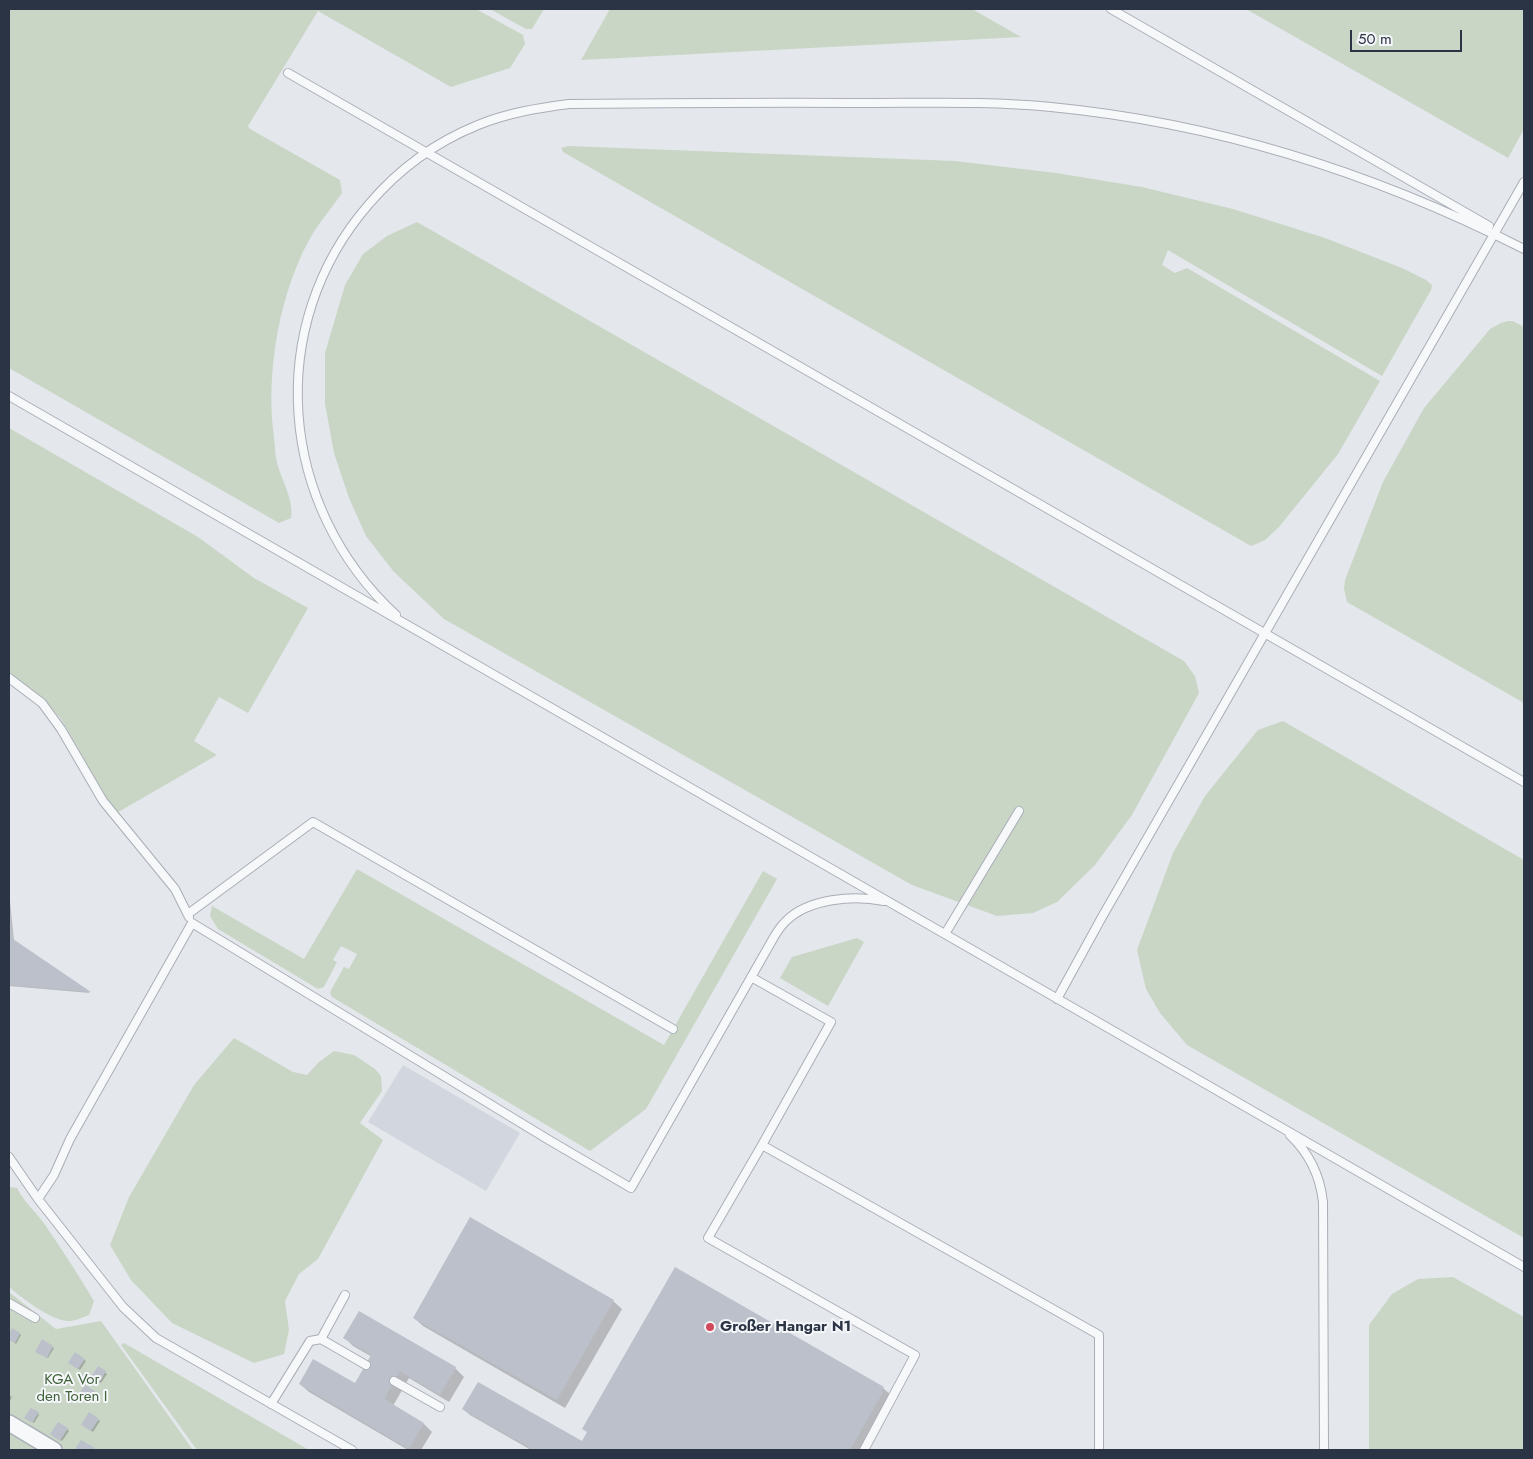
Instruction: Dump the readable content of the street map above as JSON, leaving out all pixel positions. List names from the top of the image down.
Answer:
{
  "parks": ["KGA Vor den Toren I"],
  "places": ["Großer Hangar N1"],
  "scale_bar": "50 m"
}
